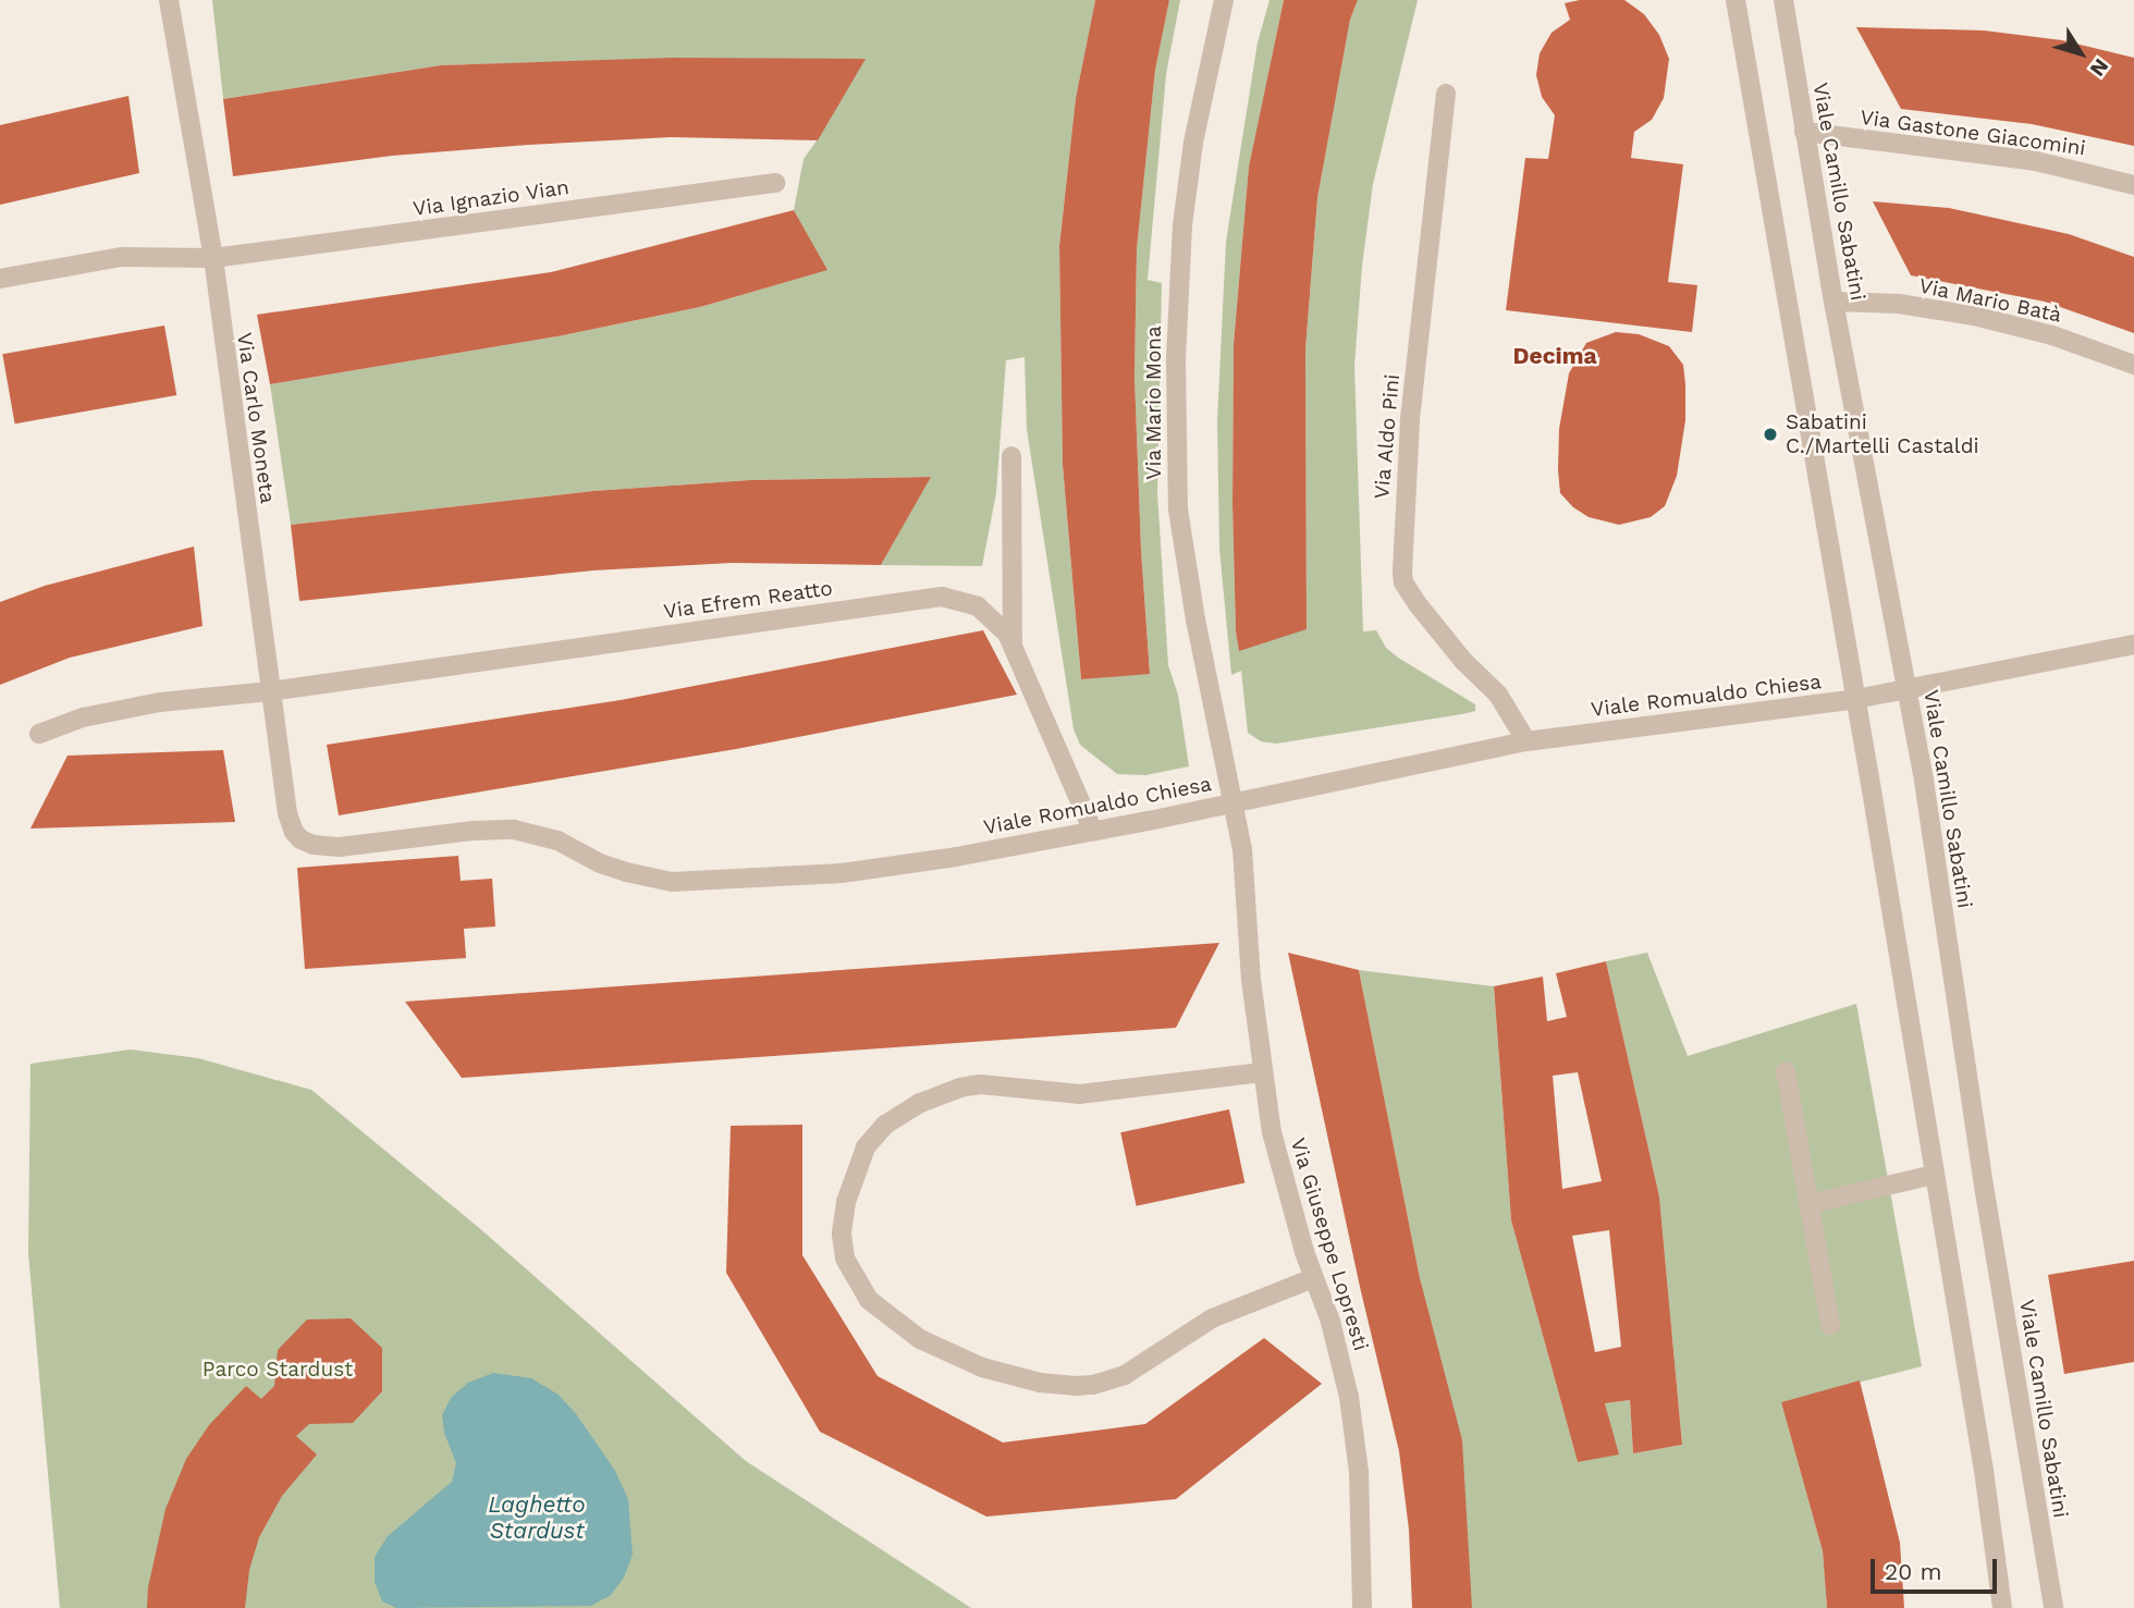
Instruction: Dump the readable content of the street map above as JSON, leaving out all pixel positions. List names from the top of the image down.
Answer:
{
  "streets": {
    "street": [
      "Via Gastone Giacomini",
      "Viale Camillo Sabatini",
      "Via Ignazio Vian",
      "Via Mario Batà",
      "Via Mario Mona",
      "Via Carlo Moneta",
      "Via Aldo Pini",
      "Via Efrem Reatto",
      "Viale Romualdo Chiesa",
      "Via Giuseppe Lopresti"
    ]
  },
  "crossings": [
    ["Via Gastone Giacomini", "Viale Camillo Sabatini"],
    ["Viale Camillo Sabatini", "Via Mario Batà"],
    ["Viale Camillo Sabatini", "Viale Romualdo Chiesa"],
    ["Via Ignazio Vian", "Via Carlo Moneta"],
    ["Via Mario Mona", "Viale Romualdo Chiesa"],
    ["Via Mario Mona", "Via Giuseppe Lopresti"],
    ["Via Carlo Moneta", "Via Efrem Reatto"],
    ["Via Carlo Moneta", "Viale Romualdo Chiesa"],
    ["Via Aldo Pini", "Viale Romualdo Chiesa"],
    ["Via Efrem Reatto", "Viale Romualdo Chiesa"],
    ["Viale Romualdo Chiesa", "Via Giuseppe Lopresti"]
  ],
  "districts": ["Decima"],
  "water": ["Laghetto Stardust"],
  "parks": ["Parco Stardust"],
  "places": ["Sabatini C./Martelli Castaldi"],
  "scale_bar": "20 m",
  "north": "bottom right"
}
